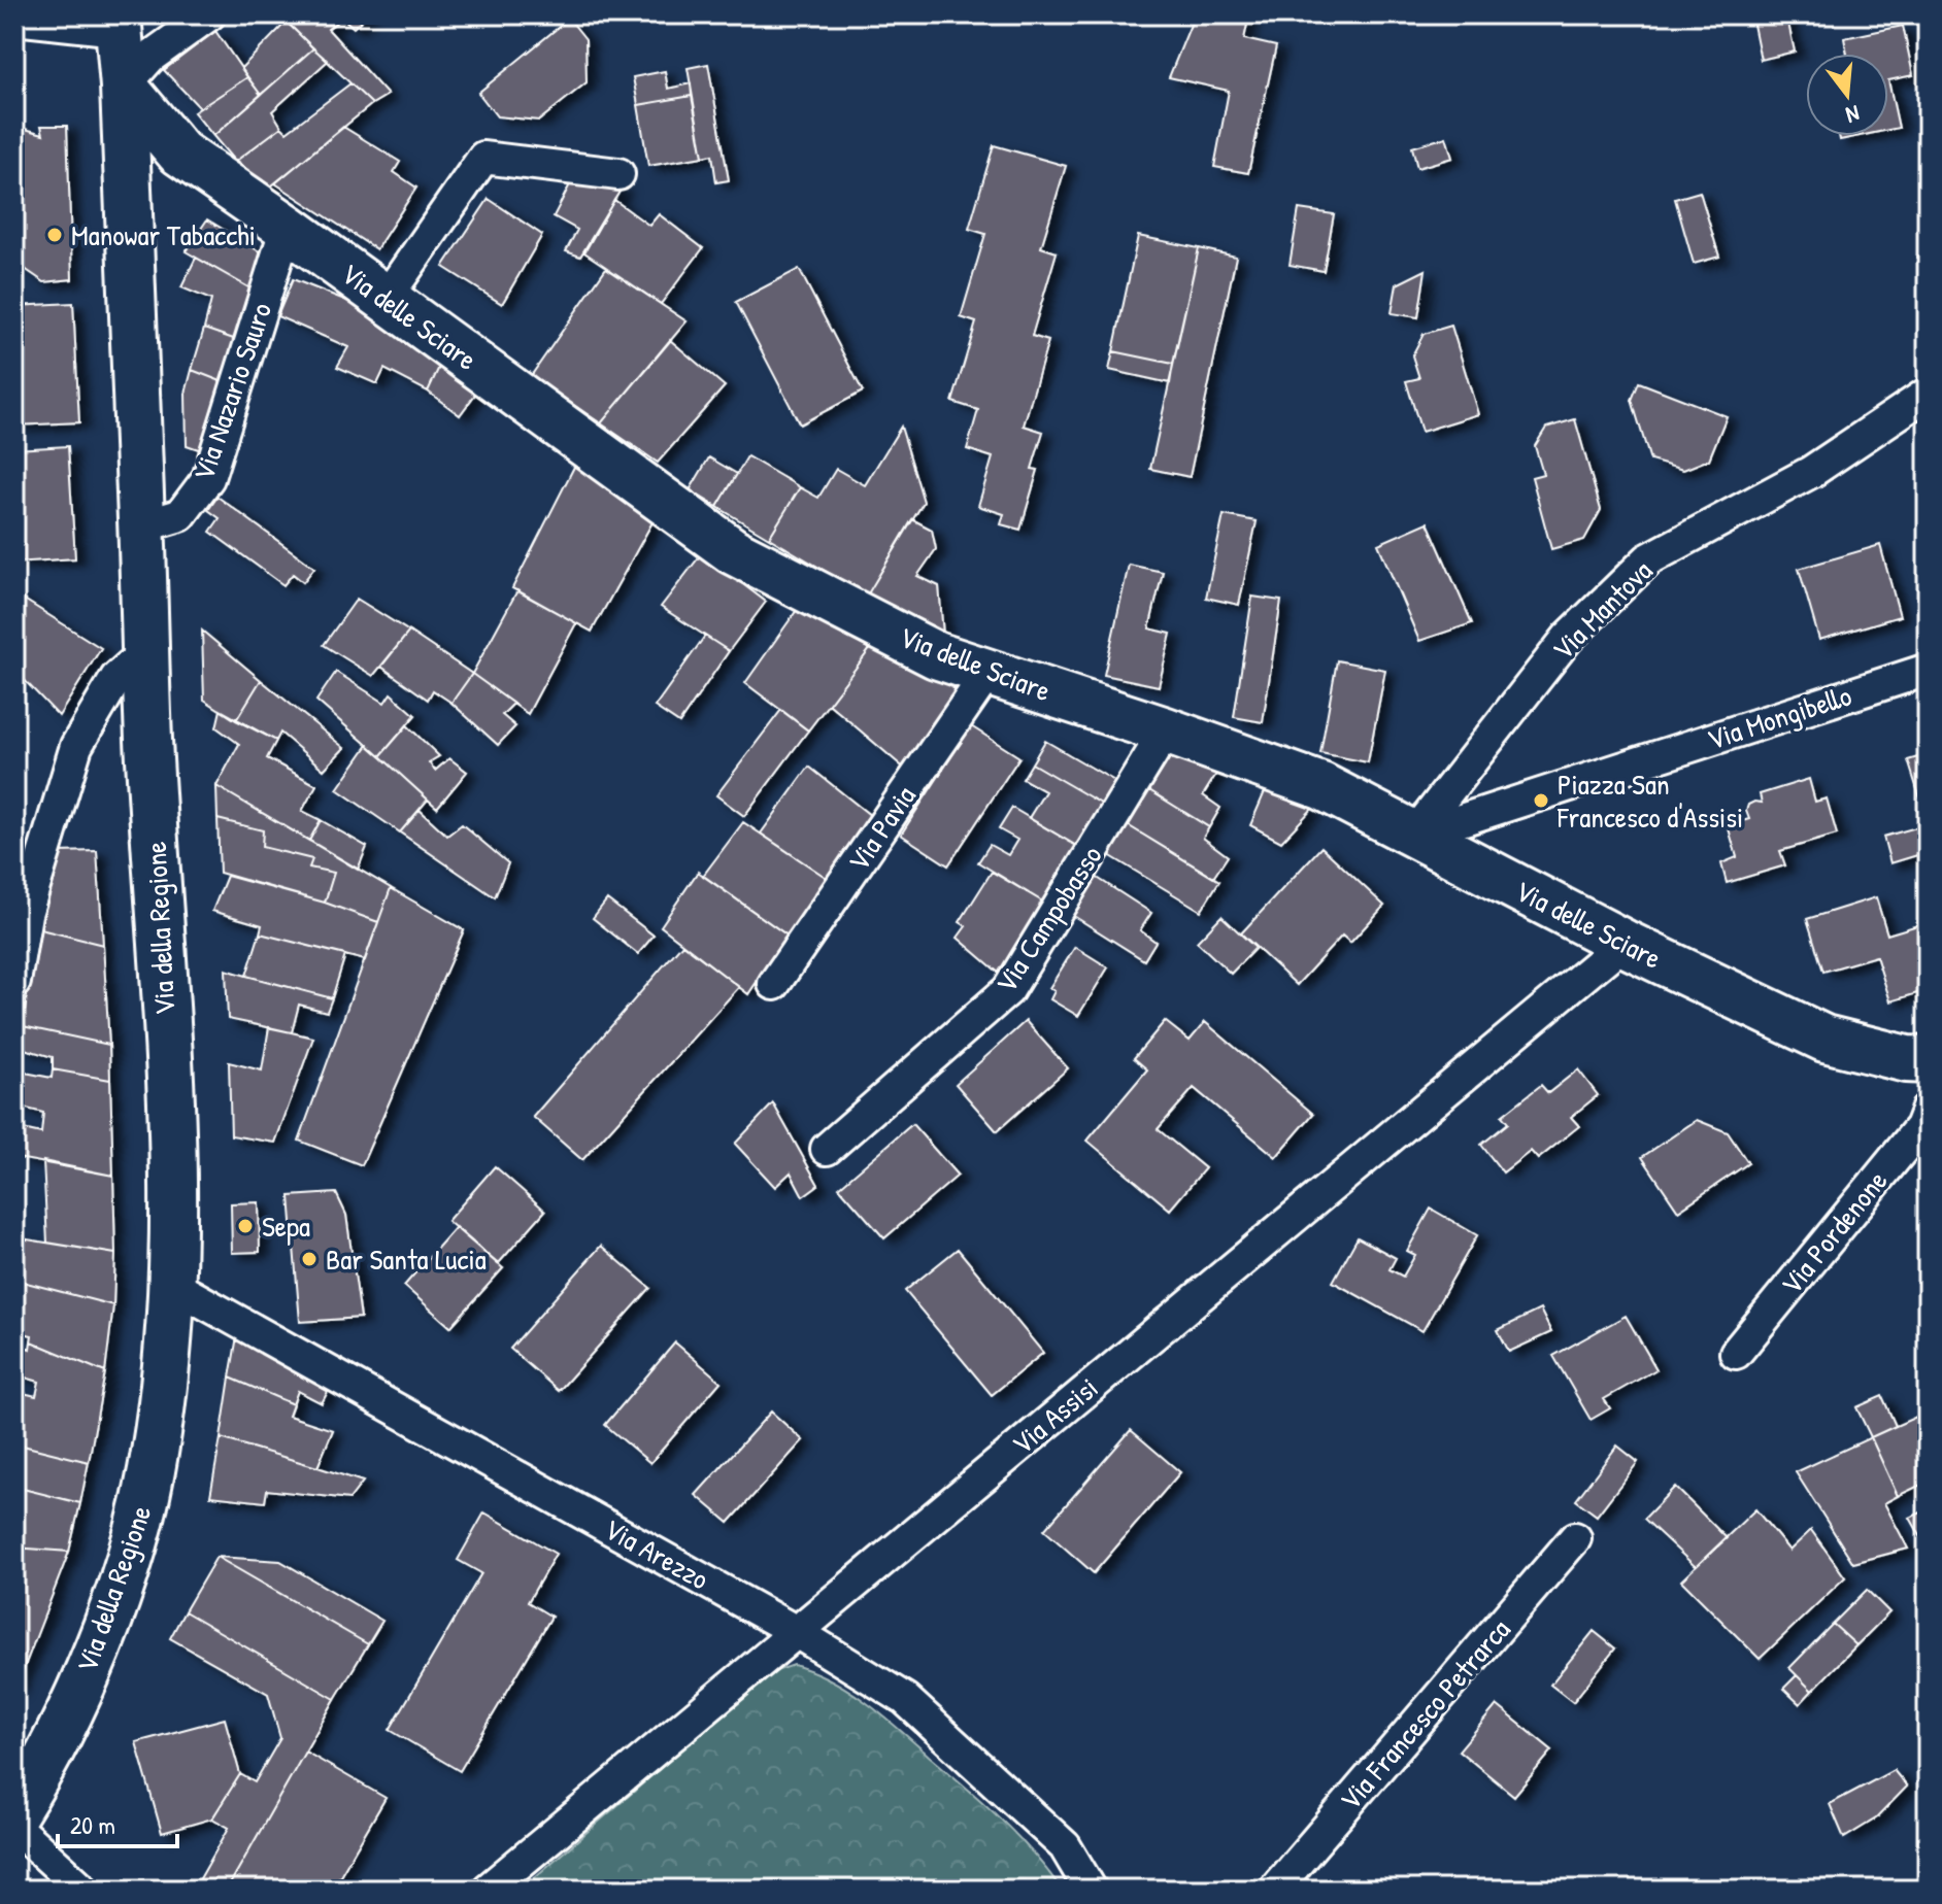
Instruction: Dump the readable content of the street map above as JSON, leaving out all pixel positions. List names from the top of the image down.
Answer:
{
  "streets": {
    "street": [
      "Via delle Sciare",
      "Via Nazario Sauro",
      "Via Mantova",
      "Via Mongibello",
      "Via Pavia",
      "Via Campobasso",
      "Via della Regione",
      "Via Pordenone",
      "Via Assisi",
      "Via Arezzo",
      "Via Francesco Petrarca"
    ]
  },
  "crossings": [
    ["Via delle Sciare", "Via Nazario Sauro"],
    ["Via delle Sciare", "Via Mantova"],
    ["Via delle Sciare", "Via Mongibello"],
    ["Via delle Sciare", "Via Pavia"],
    ["Via delle Sciare", "Via Campobasso"],
    ["Via delle Sciare", "Via della Regione"],
    ["Via delle Sciare", "Via Assisi"],
    ["Via Nazario Sauro", "Via della Regione"],
    ["Via Mantova", "Via Mongibello"],
    ["Via della Regione", "Via Arezzo"],
    ["Via Assisi", "Via Arezzo"]
  ],
  "places": [
    "Manowar Tabacchi",
    "Piazza San Francesco d'Assisi",
    "Sepa",
    "Bar Santa Lucia"
  ],
  "scale_bar": "20 m",
  "north": "bottom"
}
